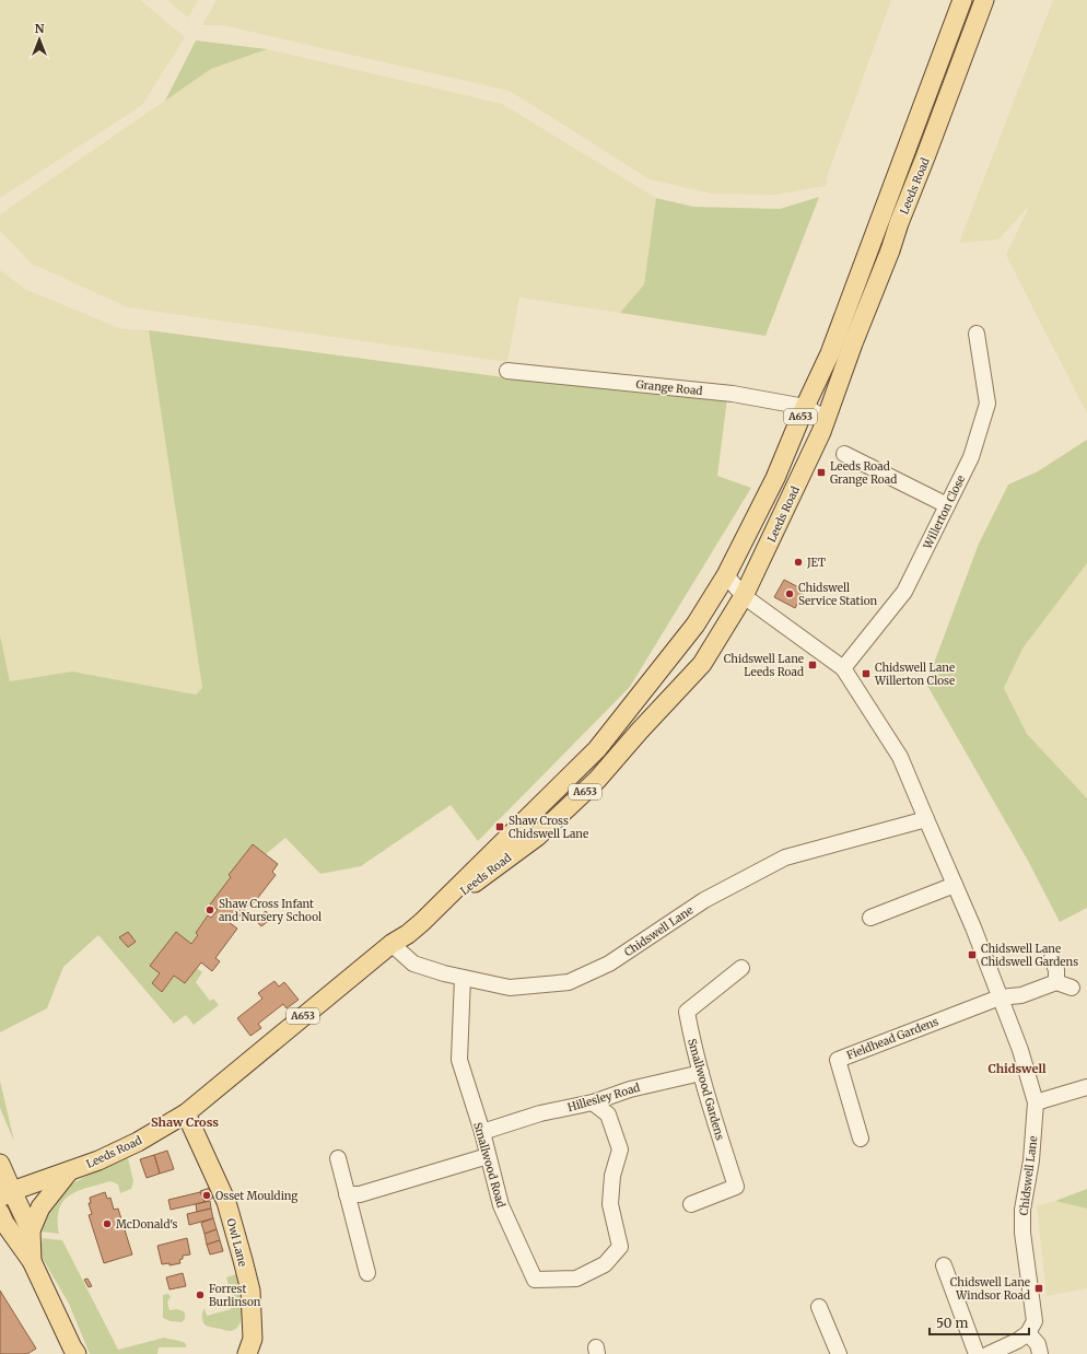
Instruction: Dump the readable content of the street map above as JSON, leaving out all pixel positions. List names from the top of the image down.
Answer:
{
  "streets": {
    "main road": ["Leeds Road", "A653", "Owl Lane"],
    "street": [
      "Grange Road",
      "Willerton Close",
      "Chidswell Lane",
      "Fieldhead Gardens",
      "Smallwood Gardens",
      "Hillesley Road",
      "Smallwood Road"
    ]
  },
  "crossings": [
    ["Leeds Road", "Grange Road"],
    ["Leeds Road", "Chidswell Lane"],
    ["Leeds Road", "Owl Lane"],
    ["Willerton Close", "Chidswell Lane"],
    ["Chidswell Lane", "Fieldhead Gardens"],
    ["Chidswell Lane", "Smallwood Road"],
    ["Smallwood Gardens", "Hillesley Road"],
    ["Hillesley Road", "Smallwood Road"]
  ],
  "districts": ["Chidswell", "Shaw Cross"],
  "places": {
    "transit": [
      "Leeds Road Grange Road",
      "Chidswell Lane Leeds Road",
      "Chidswell Lane Willerton Close",
      "Shaw Cross Chidswell Lane",
      "Chidswell Lane Chidswell Gardens",
      "Chidswell Lane Windsor Road"
    ],
    "other": [
      "JET",
      "Chidswell Service Station",
      "Shaw Cross Infant and Nursery School",
      "Osset Moulding",
      "McDonald's",
      "Forrest Burlinson"
    ]
  },
  "scale_bar": "50 m",
  "north": "top"
}
